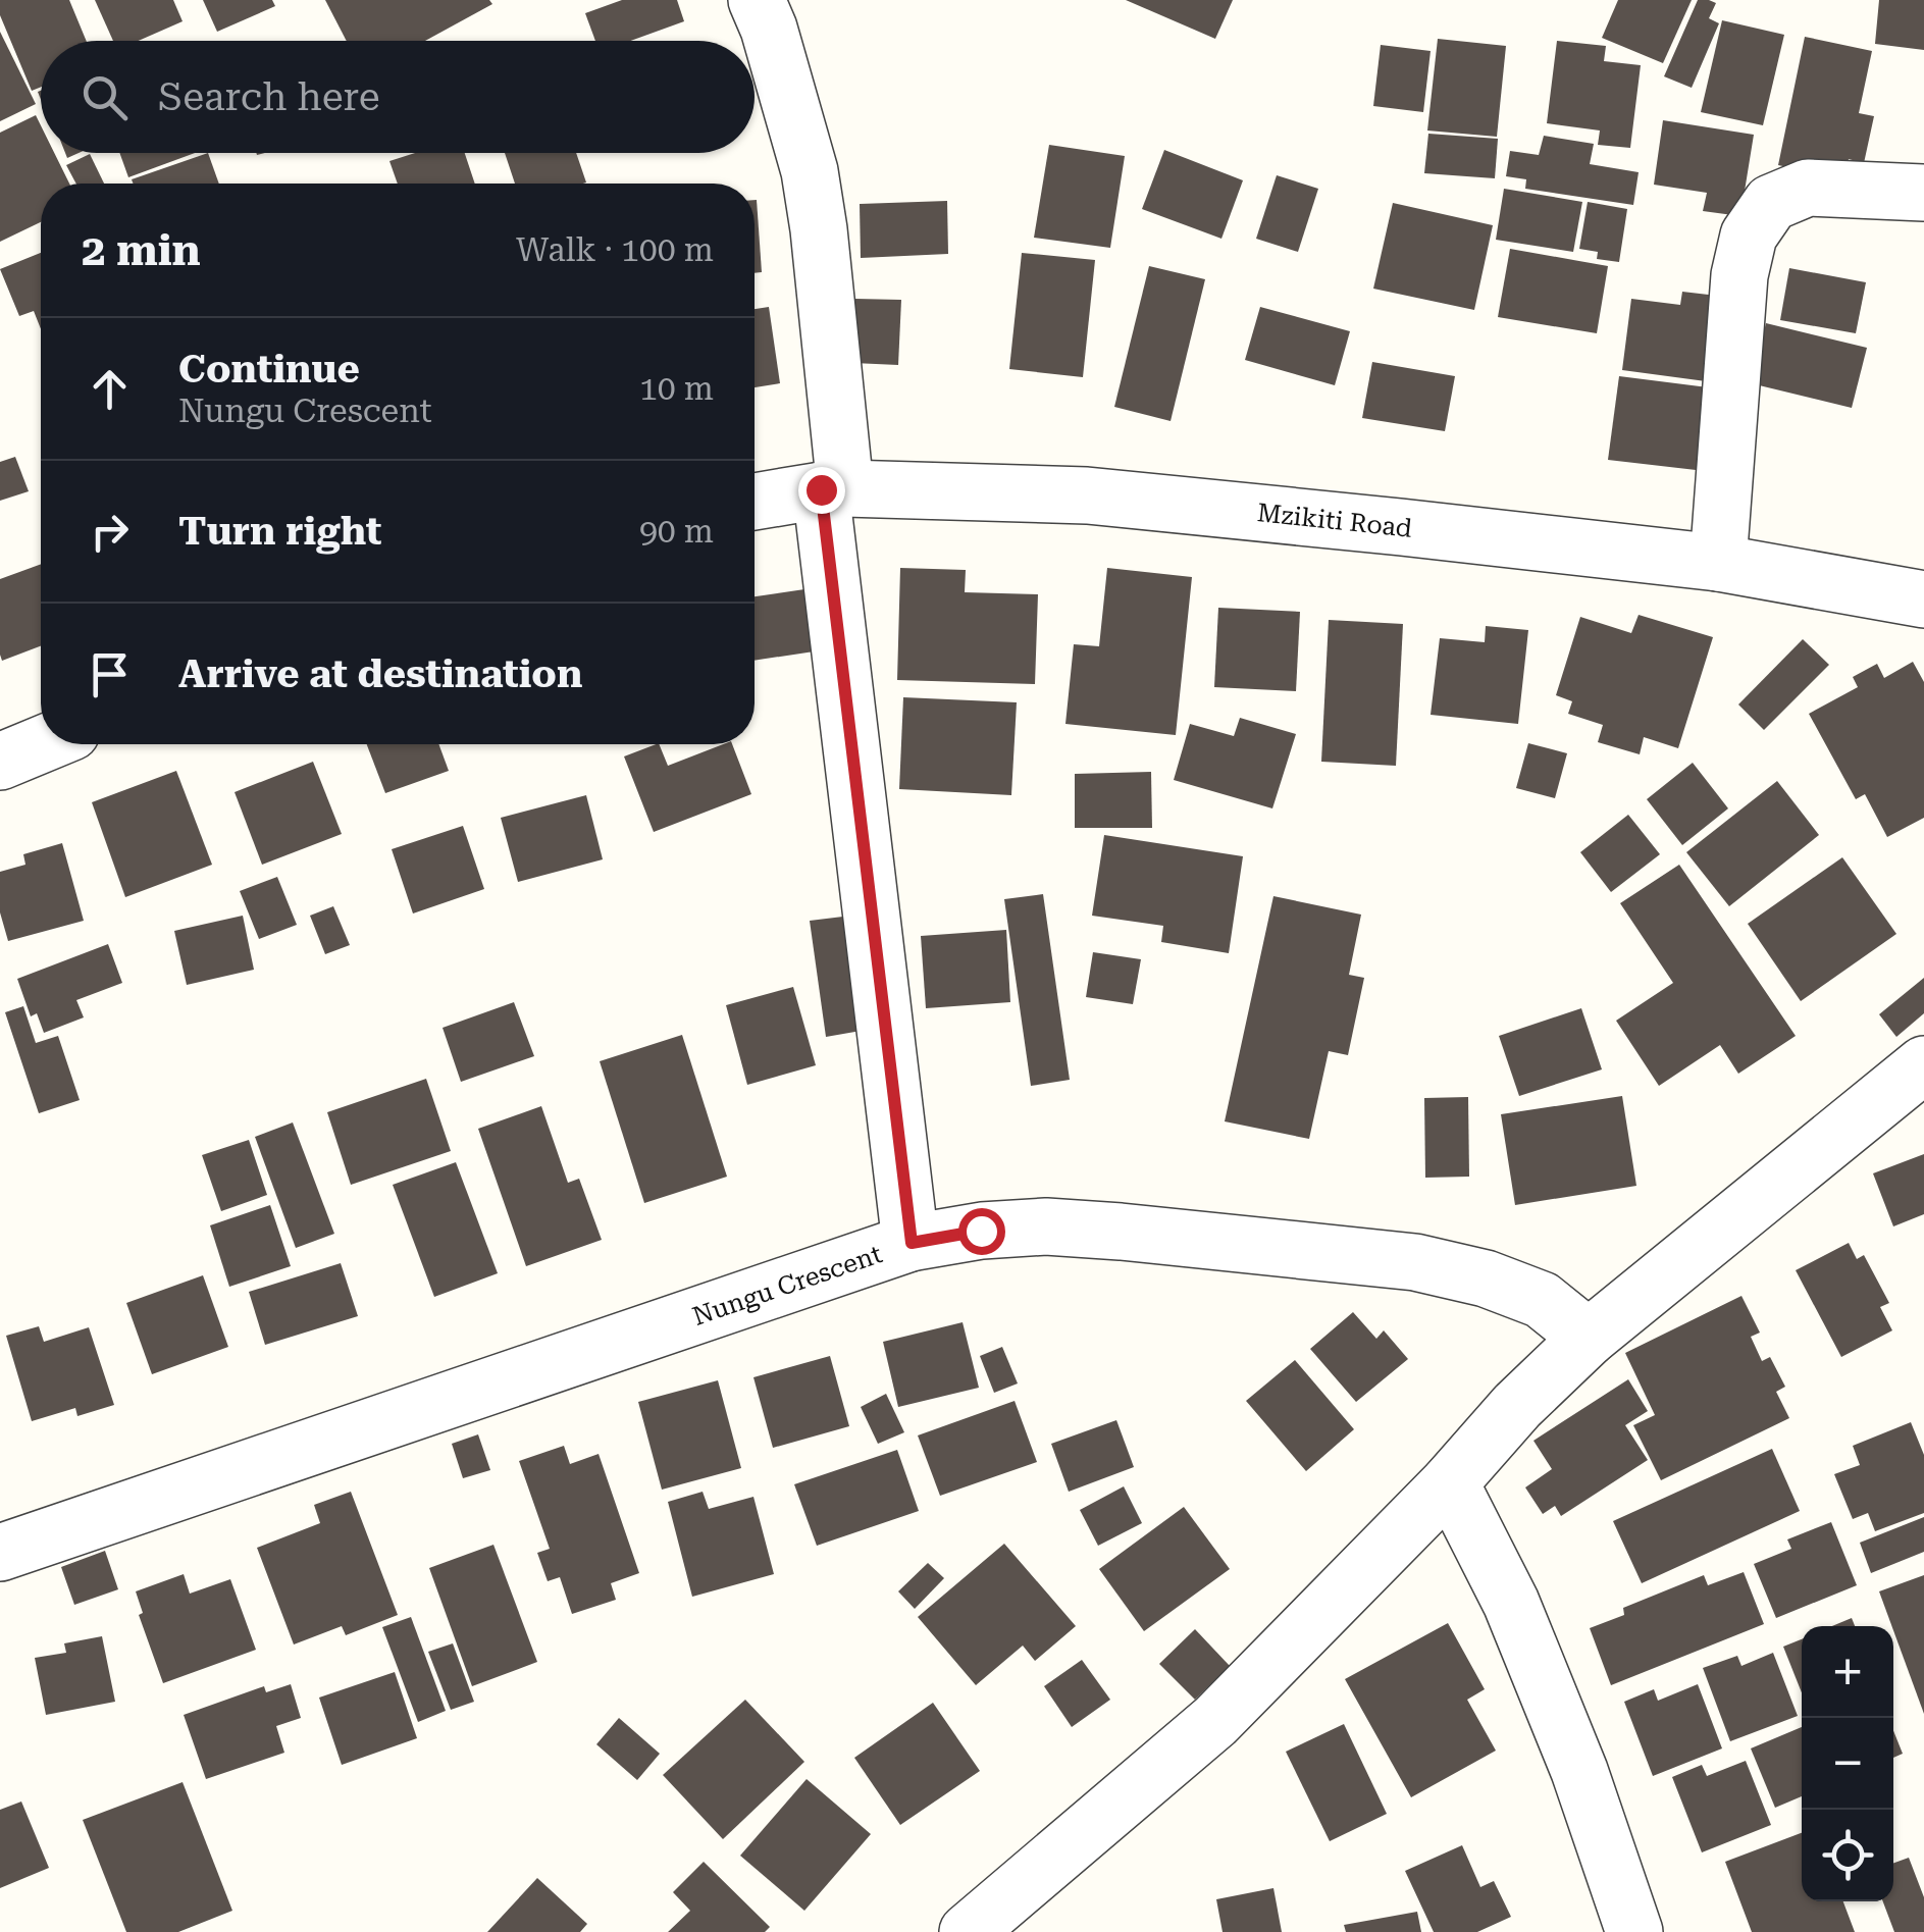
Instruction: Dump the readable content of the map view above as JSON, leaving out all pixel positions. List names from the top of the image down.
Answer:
{
  "streets": {
    "street": ["Mzikiti Road", "Nungu Crescent"]
  },
  "page": {
    "search": "Search here",
    "heading": ["2 min", "Walk · 100 m"],
    "list": [
      ["Continue", "Nungu Crescent", "10 m"],
      ["Turn right", "90 m"],
      "Arrive at destination"
    ],
    "map_buttons": ["+", "−"]
  }
}
